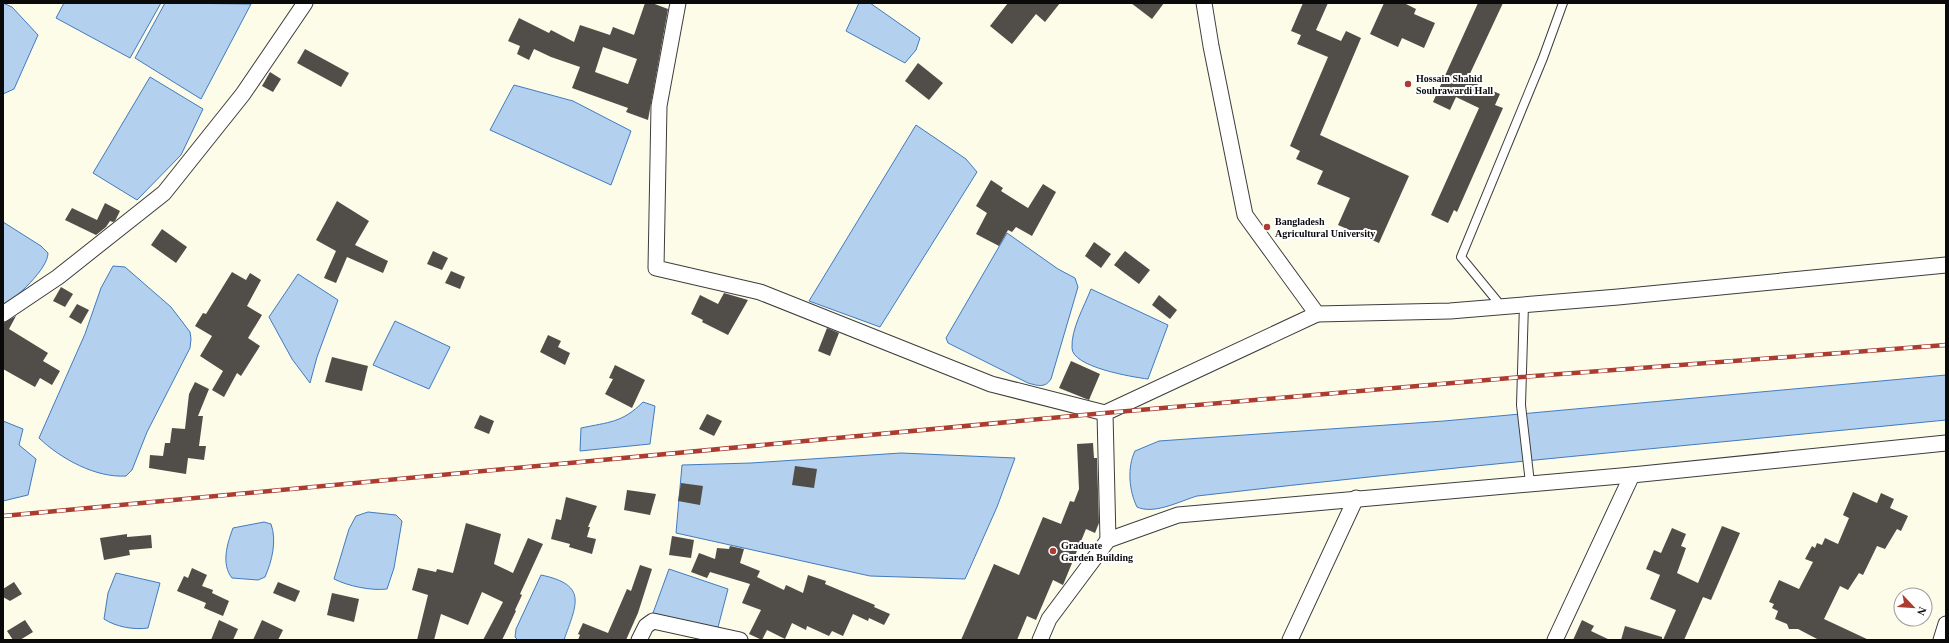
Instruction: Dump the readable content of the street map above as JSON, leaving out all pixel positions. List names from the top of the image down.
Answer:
{
  "places": ["Hossain Shahid Souhrawardi Hall", "Bangladesh Agricultural University", "Graduate Garden Building"],
  "north": "bottom right"
}
